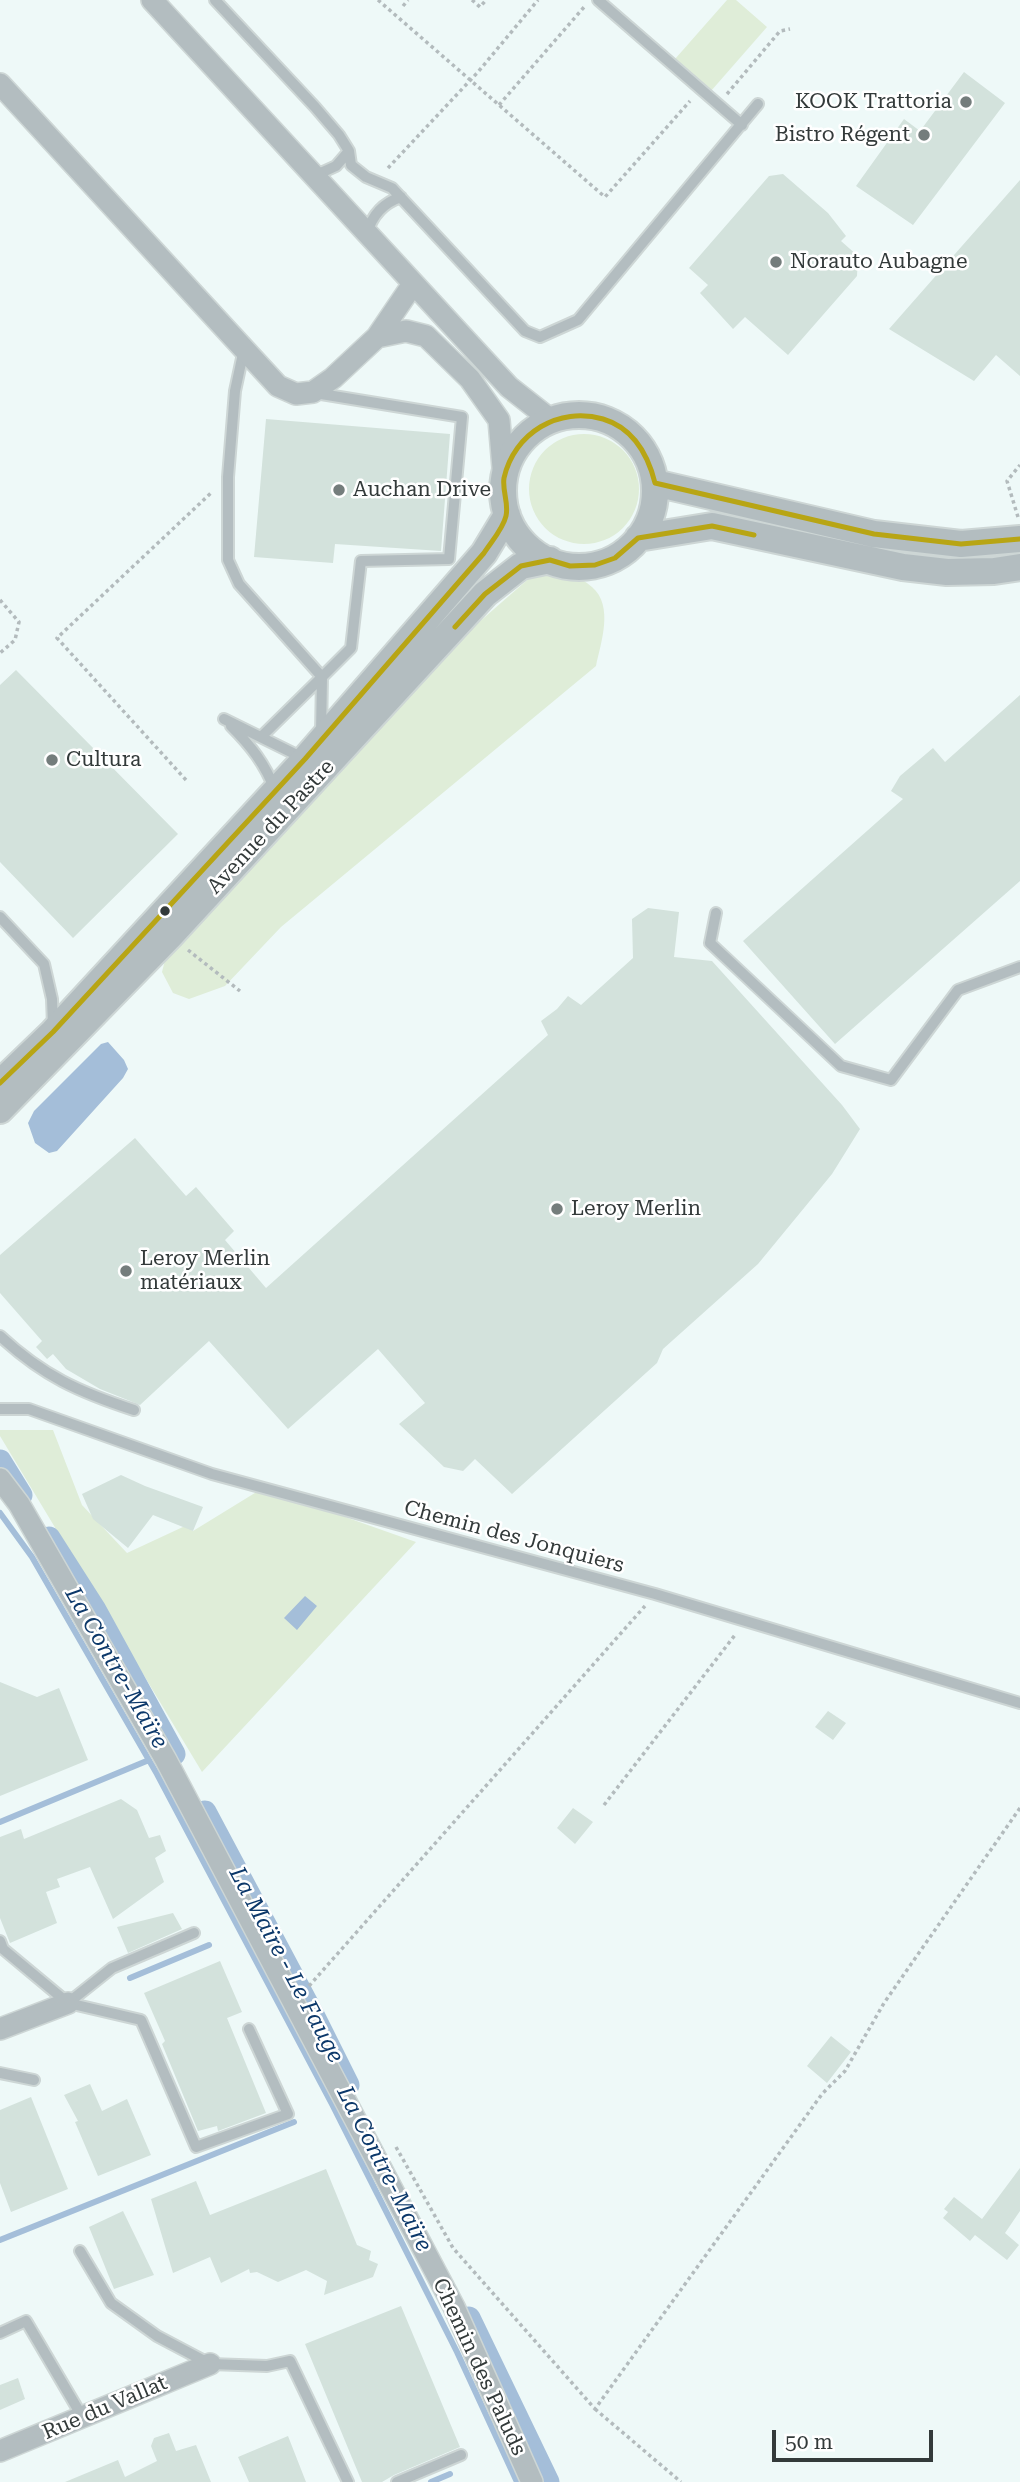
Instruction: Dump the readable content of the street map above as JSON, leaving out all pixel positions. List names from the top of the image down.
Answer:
{
  "streets": {
    "street": ["Avenue du Pastre", "Chemin des Paluds", "Rue du Vallat"],
    "lane": ["Chemin des Jonquiers"]
  },
  "water": ["La Contre-Maïre", "La Maïre - Le Fauge"],
  "places": [
    "KOOK Trattoria",
    "Bistro Régent",
    "Norauto Aubagne",
    "Auchan Drive",
    "Cultura",
    "Leroy Merlin",
    "Leroy Merlin matériaux"
  ],
  "scale_bar": "50 m"
}
